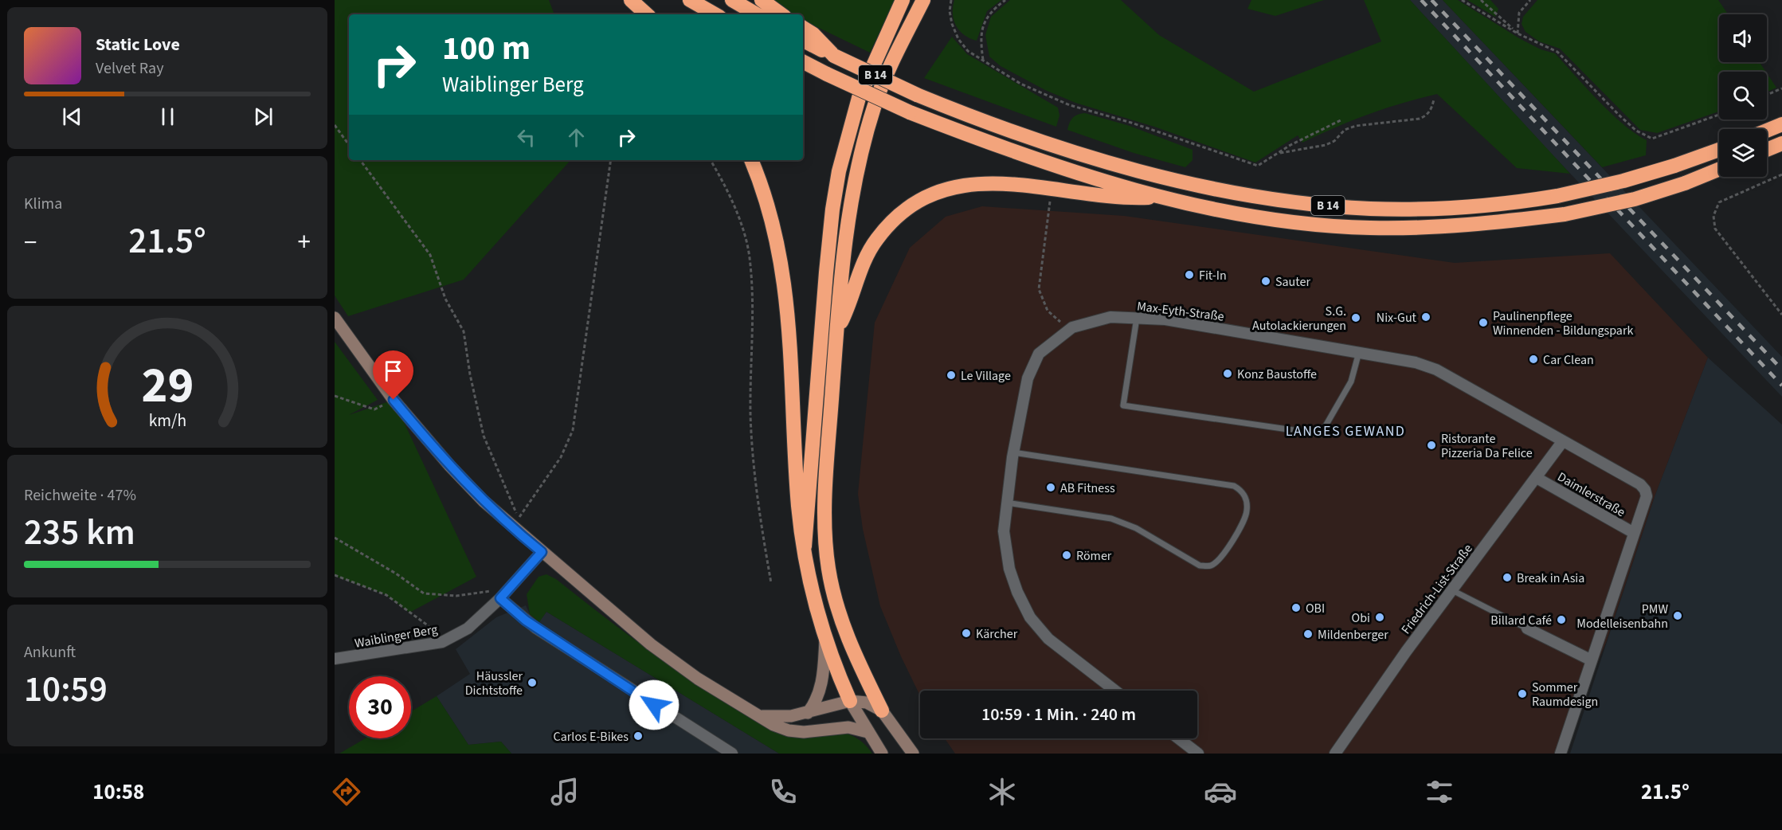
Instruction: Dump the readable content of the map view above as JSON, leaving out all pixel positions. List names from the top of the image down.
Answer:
{
  "streets": {
    "highway": ["B 14"],
    "street": [
      "Max-Eyth-Straße",
      "Daimlerstraße",
      "Friedrich-List-Straße",
      "Waiblinger Berg"
    ]
  },
  "crossings": [
    ["Max-Eyth-Straße", "Daimlerstraße"],
    ["Max-Eyth-Straße", "Friedrich-List-Straße"],
    ["Daimlerstraße", "Friedrich-List-Straße"]
  ],
  "districts": ["LANGES GEWAND"],
  "places": [
    "Fit-In",
    "Sauter",
    "Nix-Gut",
    "S.G. Autolackierungen",
    "Paulinenpflege Winnenden - Bildungspark",
    "Car Clean",
    "Konz Baustoffe",
    "Le Village",
    "Ristorante Pizzeria Da Felice",
    "AB Fitness",
    "Römer",
    "Break in Asia",
    "OBI",
    "PMW Modelleisenbahn",
    "Obi",
    "Billard Café",
    "Kärcher",
    "Mildenberger",
    "Häussler Dichtstoffe",
    "Sommer Raumdesign",
    "Carlos E-Bikes"
  ],
  "page": {
    "turn": ["100 m", "Waiblinger Berg"],
    "song": ["Static Love", "Velvet Ray"],
    "tile": [
      "Klima",
      ["Reichweite · 47%", "235 km"],
      ["Ankunft", "10:59"]
    ],
    "heat": ["−", "21.5°", "+"],
    "limit": "30",
    "trip": "10:59 · 1 Min. · 240 m",
    "tabs": ["10:58", "21.5°"],
    "gauge": ["29", "km/h"]
  }
}
